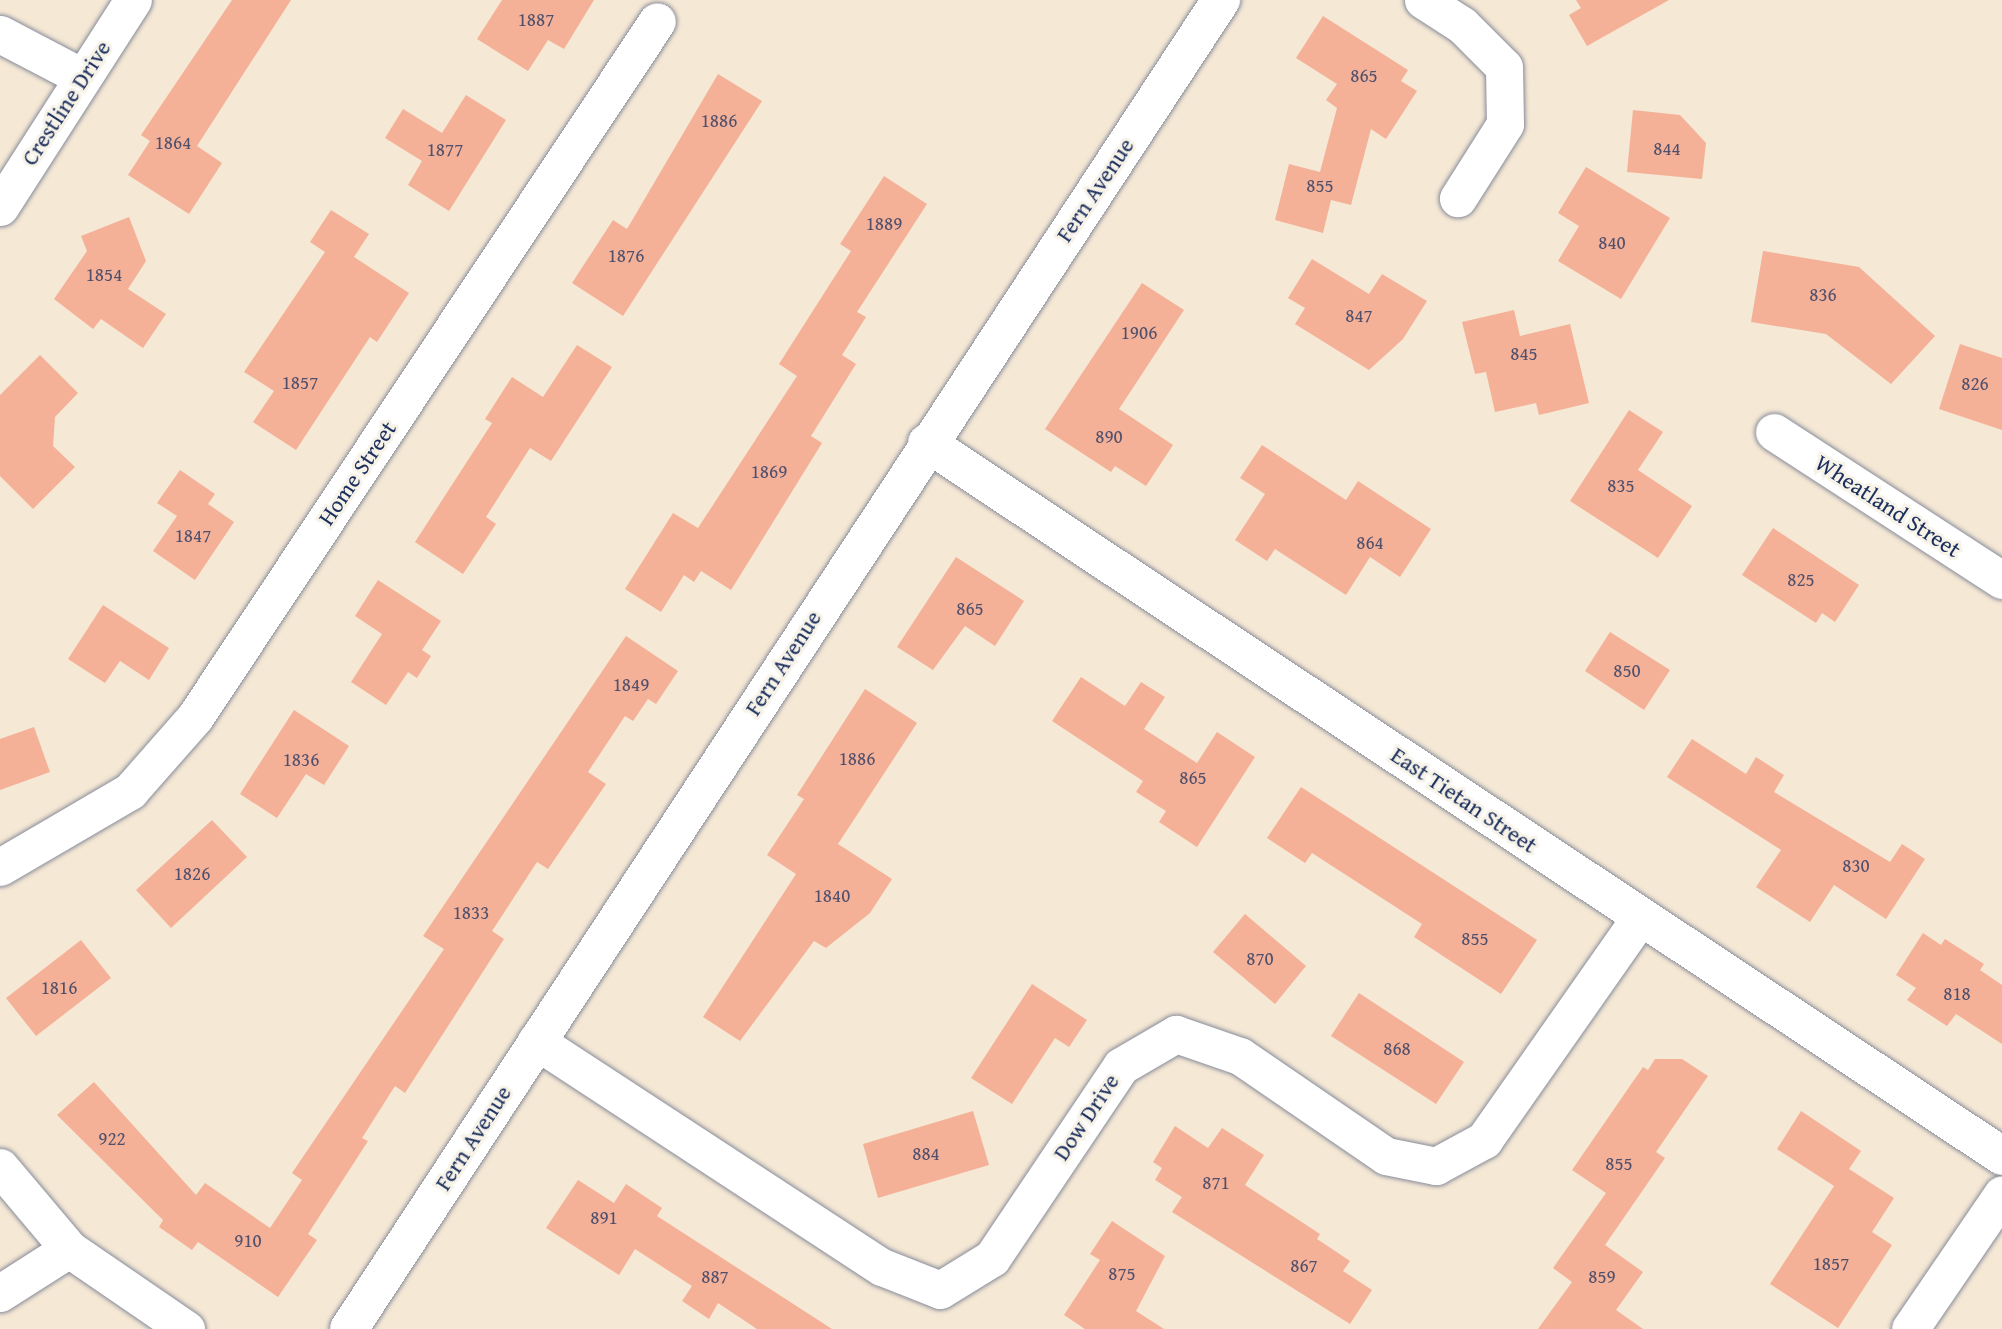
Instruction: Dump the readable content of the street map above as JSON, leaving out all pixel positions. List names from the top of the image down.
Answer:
{
  "streets": {
    "main road": ["Fern Avenue", "East Tietan Street"],
    "street": [
      "Crestline Drive",
      "Home Street",
      "Wheatland Street",
      "Dow Drive"
    ]
  },
  "crossings": [
    ["Fern Avenue", "East Tietan Street"],
    ["Fern Avenue", "Dow Drive"],
    ["East Tietan Street", "Dow Drive"]
  ],
  "house_numbers": [
    "1887",
    "865",
    "1886",
    "1864",
    "844",
    "1877",
    "855",
    "1889",
    "840",
    "1876",
    "1854",
    "836",
    "847",
    "1906",
    "845",
    "1857",
    "826",
    "890",
    "1869",
    "835",
    "1847",
    "864",
    "825",
    "865",
    "850",
    "1849",
    "1886",
    "1836",
    "865",
    "830",
    "1826",
    "1840",
    "1833",
    "855",
    "870",
    "1816",
    "818",
    "868",
    "922",
    "884",
    "855",
    "871",
    "891",
    "910",
    "1857",
    "867",
    "875",
    "887",
    "859"
  ]
}
